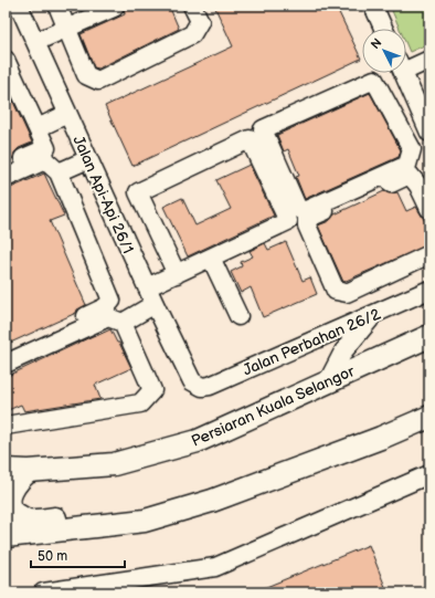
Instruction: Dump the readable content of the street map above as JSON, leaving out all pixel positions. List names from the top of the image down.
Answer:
{
  "streets": {
    "main road": ["Persiaran Kuala Selangor"],
    "street": ["Jalan Api-Api 26/1", "Jalan Perbahan 26/2"]
  },
  "crossings": [
    ["Jalan Api-Api 26/1", "Jalan Perbahan 26/2"]
  ],
  "scale_bar": "50 m",
  "north": "top left"
}
